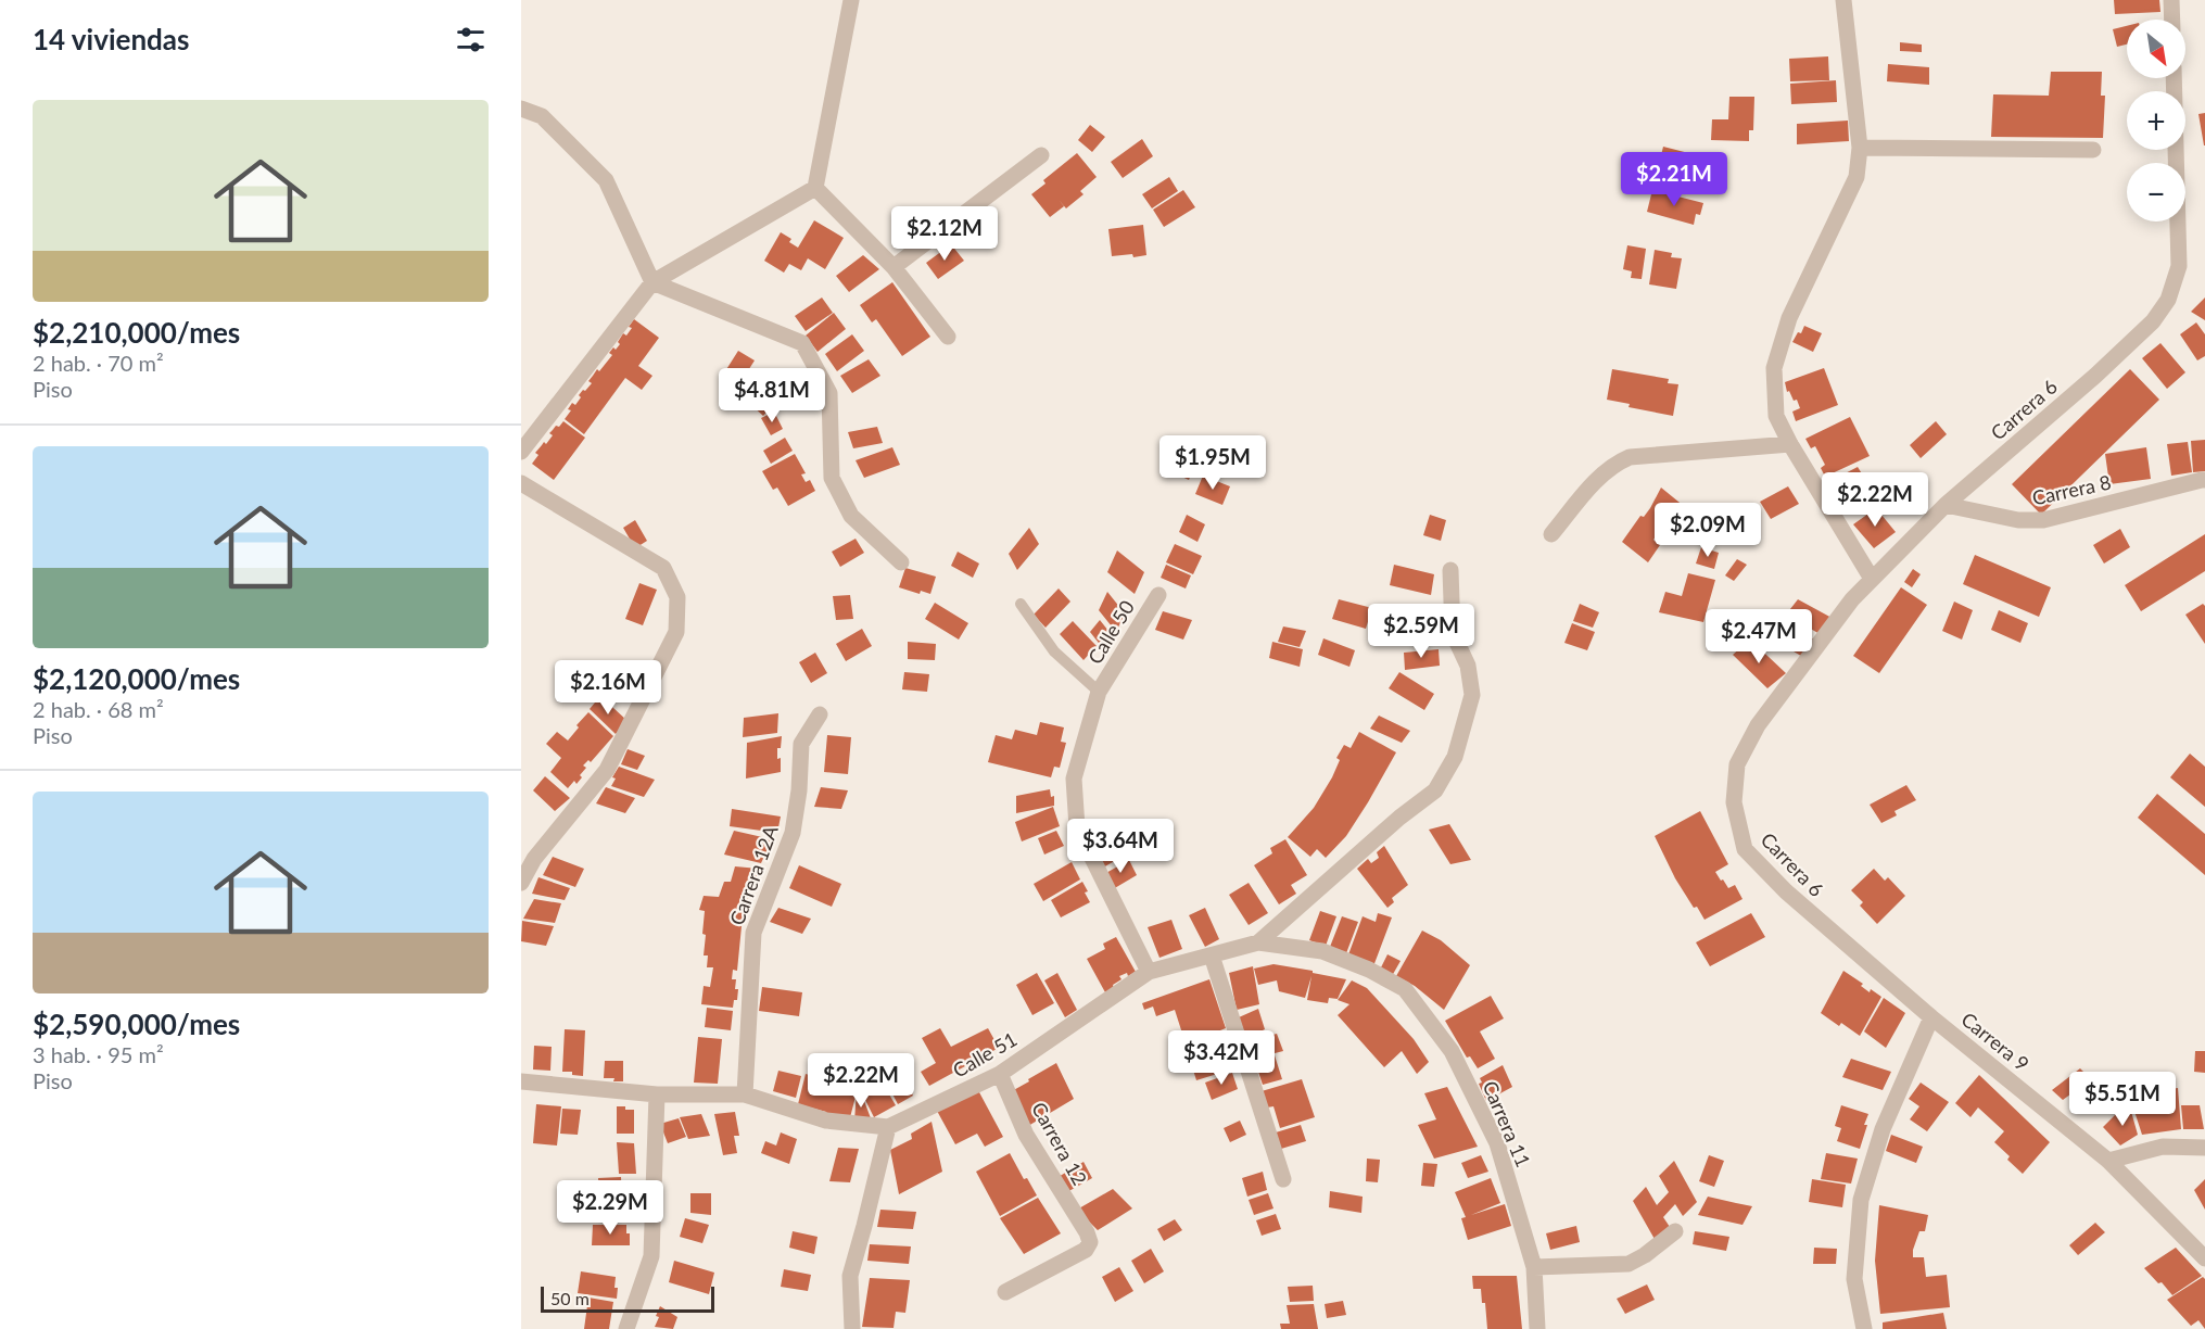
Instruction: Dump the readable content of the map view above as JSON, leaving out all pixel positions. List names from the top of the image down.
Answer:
{
  "streets": {
    "street": [
      "Carrera 6",
      "Carrera 8",
      "Calle 50",
      "Carrera 12A",
      "Carrera 9",
      "Calle 51",
      "Carrera 11",
      "Carrera 12"
    ]
  },
  "crossings": [
    ["Carrera 6", "Carrera 8"],
    ["Carrera 6", "Carrera 9"],
    ["Calle 51", "Carrera 11"],
    ["Calle 51", "Carrera 12"]
  ],
  "scale_bar": "50 m",
  "north": "bottom right",
  "page": {
    "heading": "14 viviendas",
    "map_buttons": ["+", "−"],
    "list": [
      {
        "name": "$2,210,000/mes",
        "note": "2 hab. · 70 m² · Piso"
      },
      {
        "name": "$2,120,000/mes",
        "note": "2 hab. · 68 m² · Piso"
      },
      {
        "name": "$2,590,000/mes",
        "note": "3 hab. · 95 m² · Piso"
      }
    ],
    "price": [
      "$2.21M",
      "$2.12M",
      "$4.81M",
      "$1.95M",
      "$2.22M",
      "$2.09M",
      "$2.59M",
      "$2.47M",
      "$2.16M",
      "$3.64M",
      "$3.42M",
      "$2.22M",
      "$5.51M",
      "$2.29M"
    ],
    "scale": "50 m"
  }
}
